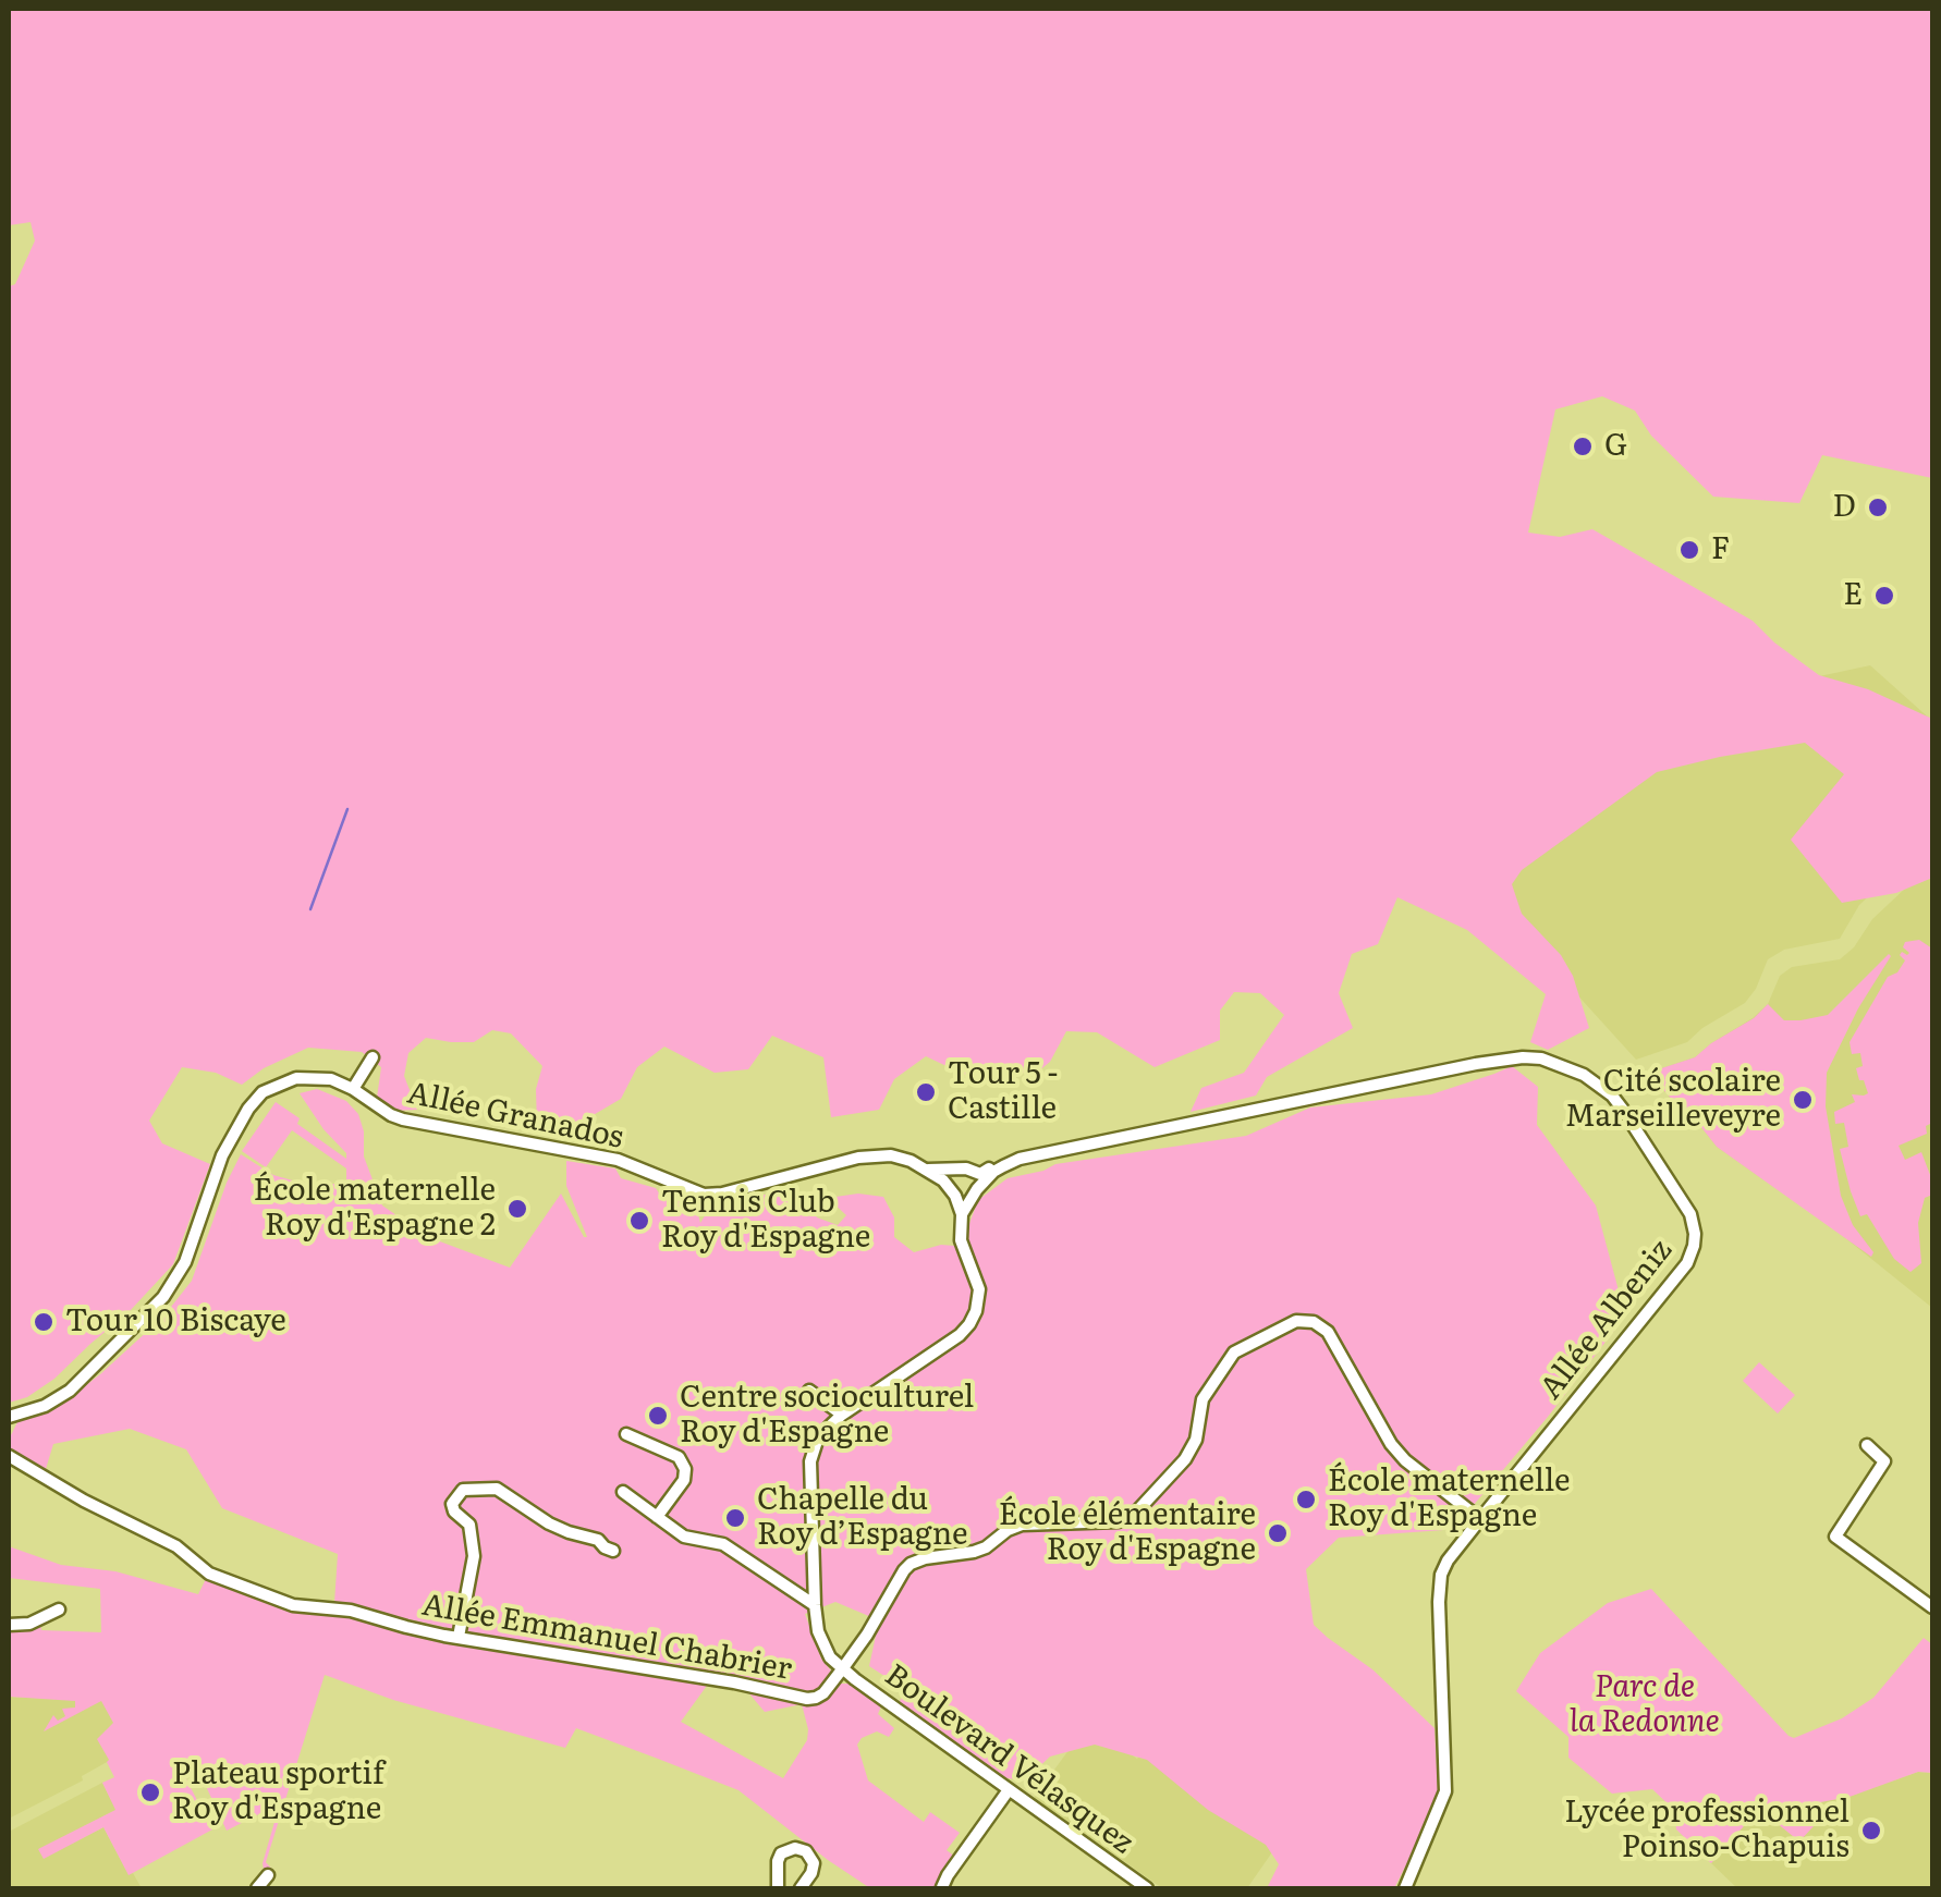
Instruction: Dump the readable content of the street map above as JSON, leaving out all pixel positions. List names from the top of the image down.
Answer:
{
  "streets": {
    "street": [
      "Allée Granados",
      "Allée Albeniz",
      "Allée Emmanuel Chabrier",
      "Boulevard Vélasquez"
    ]
  },
  "crossings": [
    ["Allée Granados", "Allée Albeniz"],
    ["Allée Albeniz", "Allée Emmanuel Chabrier"],
    ["Allée Emmanuel Chabrier", "Boulevard Vélasquez"]
  ],
  "parks": ["Parc de la Redonne"],
  "places": [
    "G",
    "D",
    "F",
    "E",
    "Tour 5 - Castille",
    "Cité scolaire Marseilleveyre",
    "École maternelle Roy d'Espagne 2",
    "Tennis Club Roy d'Espagne",
    "Tour 10 Biscaye",
    "Centre socioculturel Roy d'Espagne",
    "École maternelle Roy d'Espagne",
    "Chapelle du Roy d’Espagne",
    "École élémentaire Roy d'Espagne",
    "Plateau sportif Roy d'Espagne",
    "Lycée professionnel Poinso-Chapuis"
  ]
}
